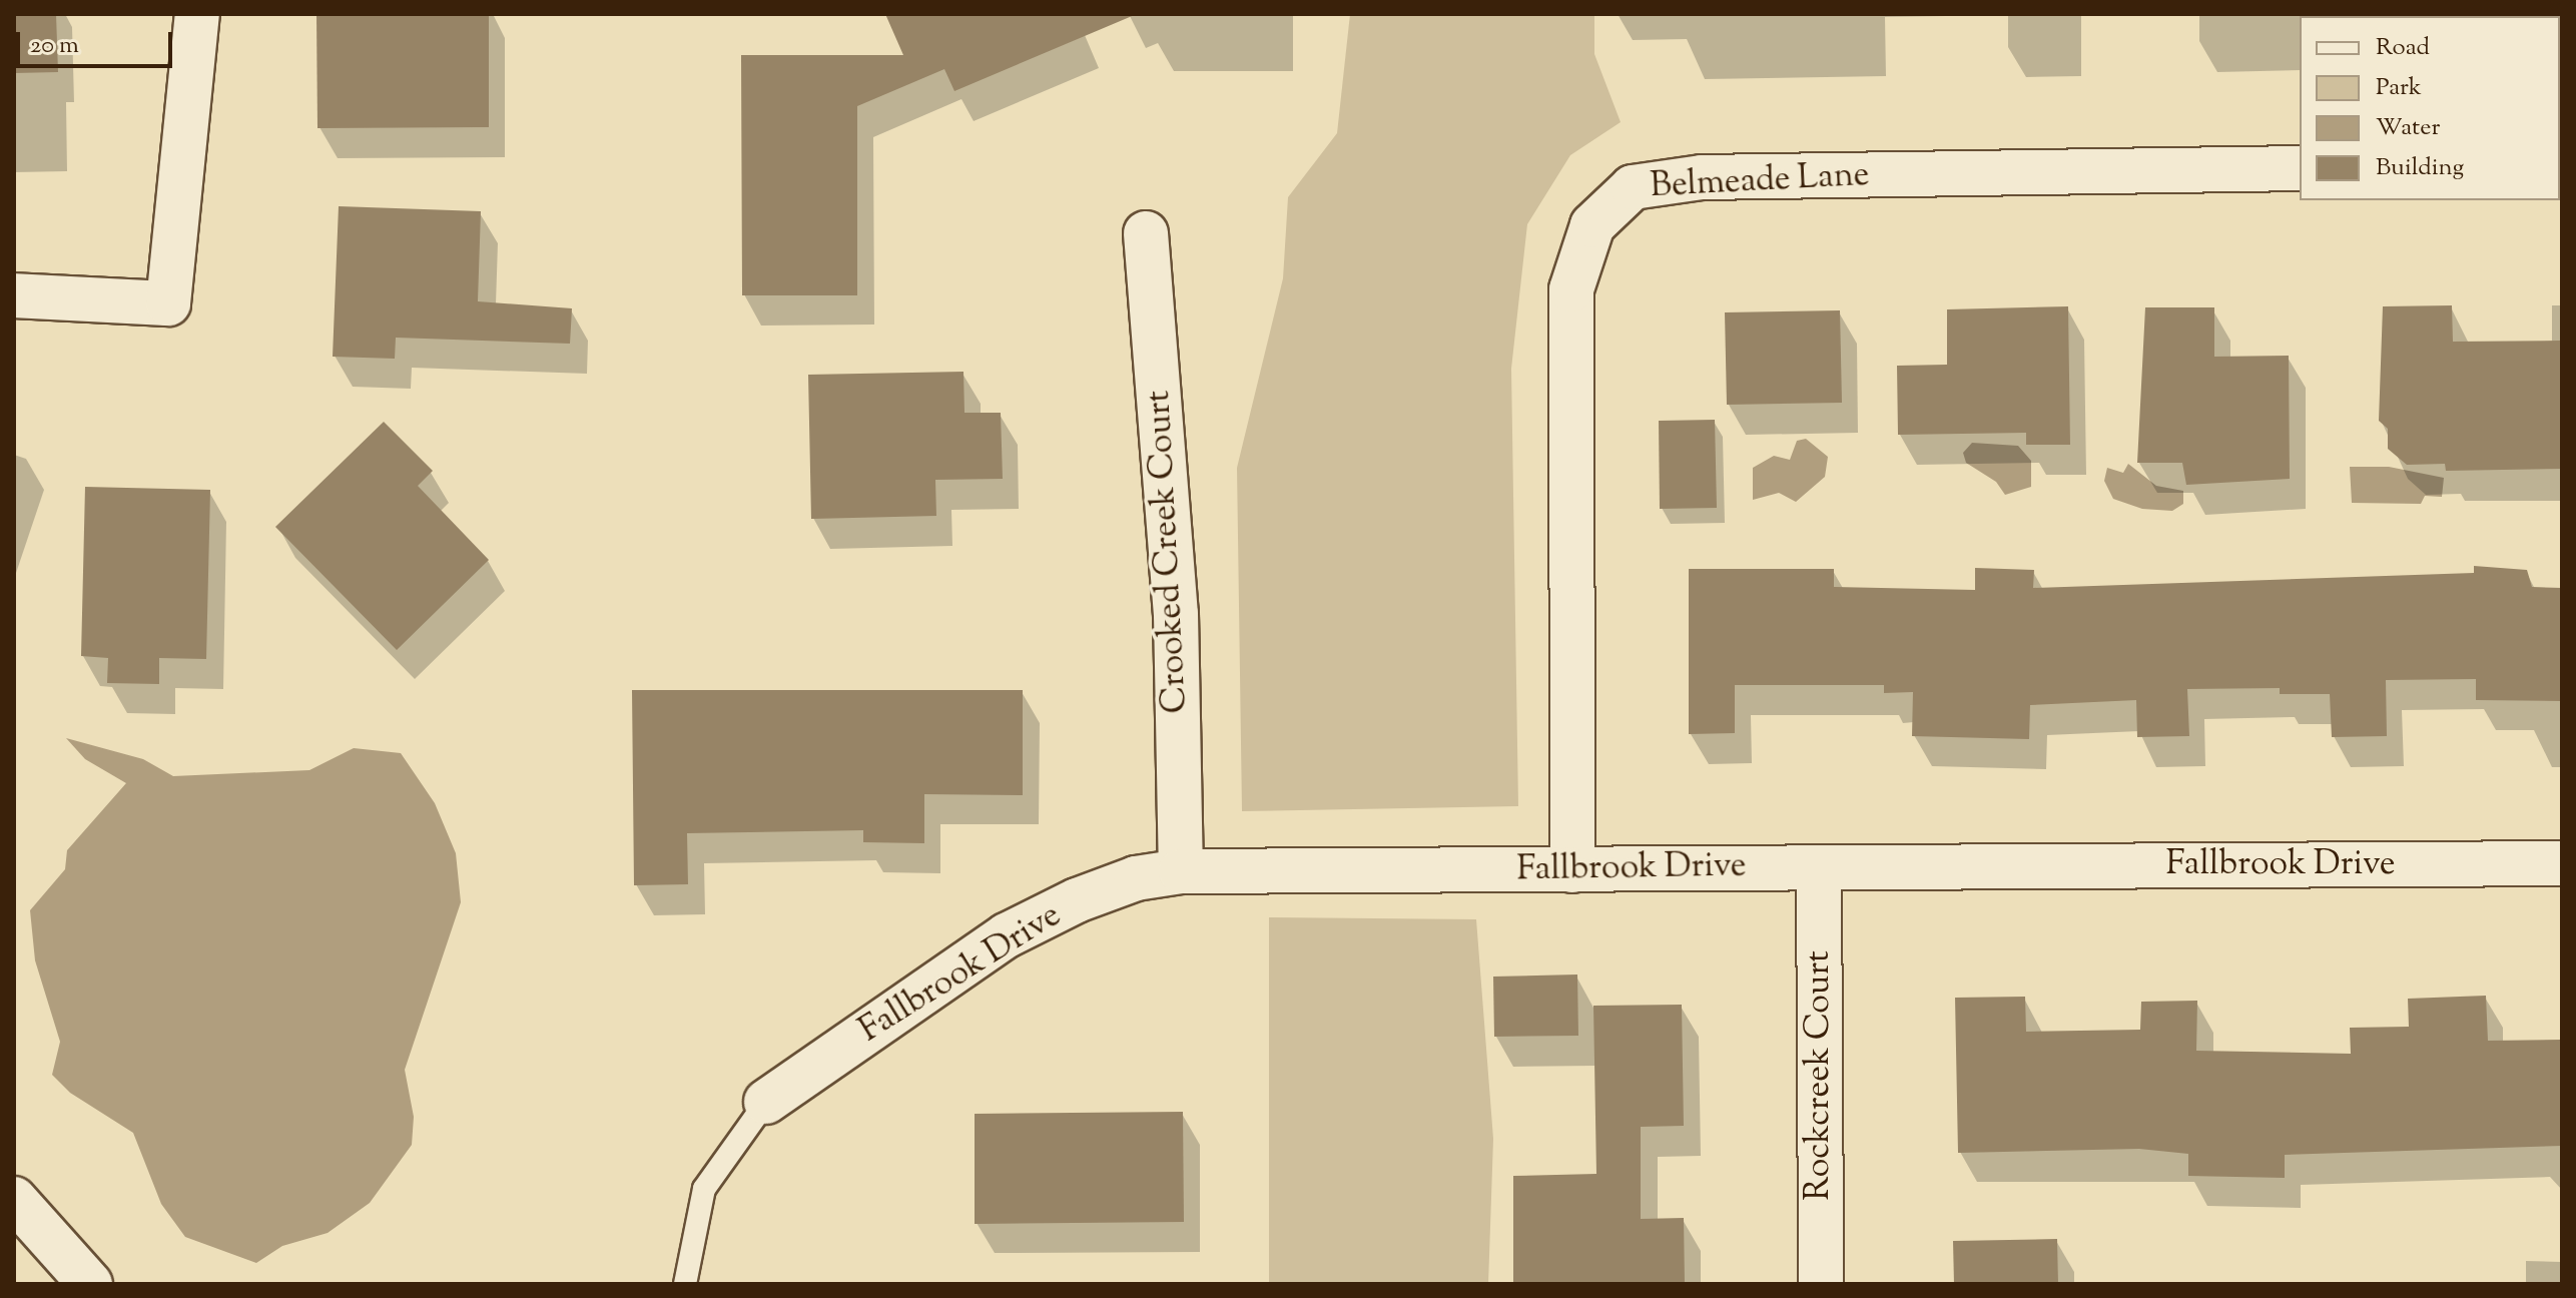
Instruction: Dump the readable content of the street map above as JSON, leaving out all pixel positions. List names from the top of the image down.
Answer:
{
  "streets": {
    "street": [
      "Belmeade Lane",
      "Crooked Creek Court",
      "Fallbrook Drive",
      "Rockcreek Court"
    ]
  },
  "crossings": [
    ["Belmeade Lane", "Fallbrook Drive"],
    ["Crooked Creek Court", "Fallbrook Drive"],
    ["Fallbrook Drive", "Rockcreek Court"]
  ],
  "legend": [
    "Road",
    "Park",
    "Water",
    "Building"
  ],
  "scale_bar": "20 m"
}
